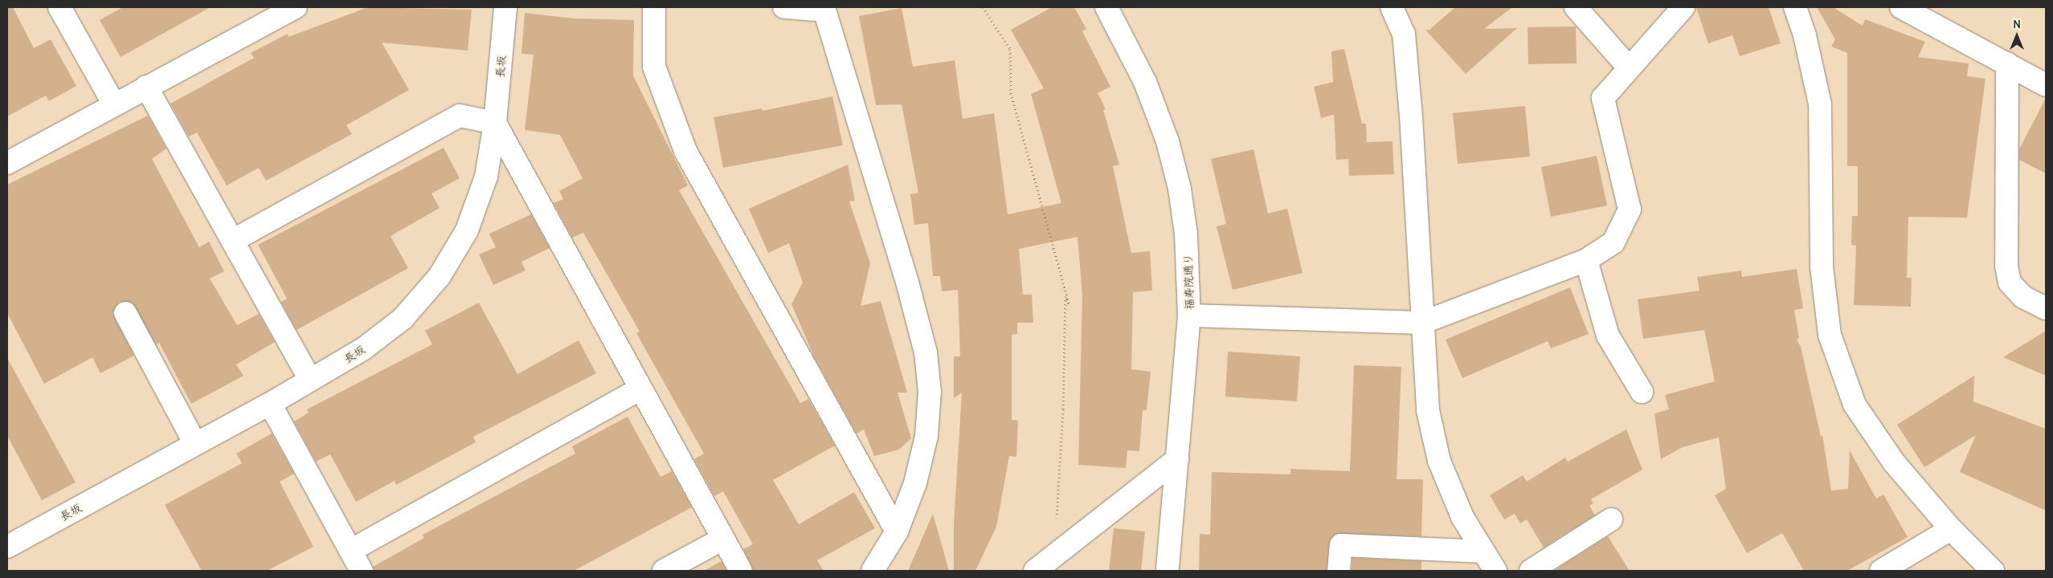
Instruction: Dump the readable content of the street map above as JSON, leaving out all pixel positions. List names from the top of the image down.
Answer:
{
  "streets": {
    "street": ["長坂", "福寿院通り"]
  },
  "north": "top"
}
